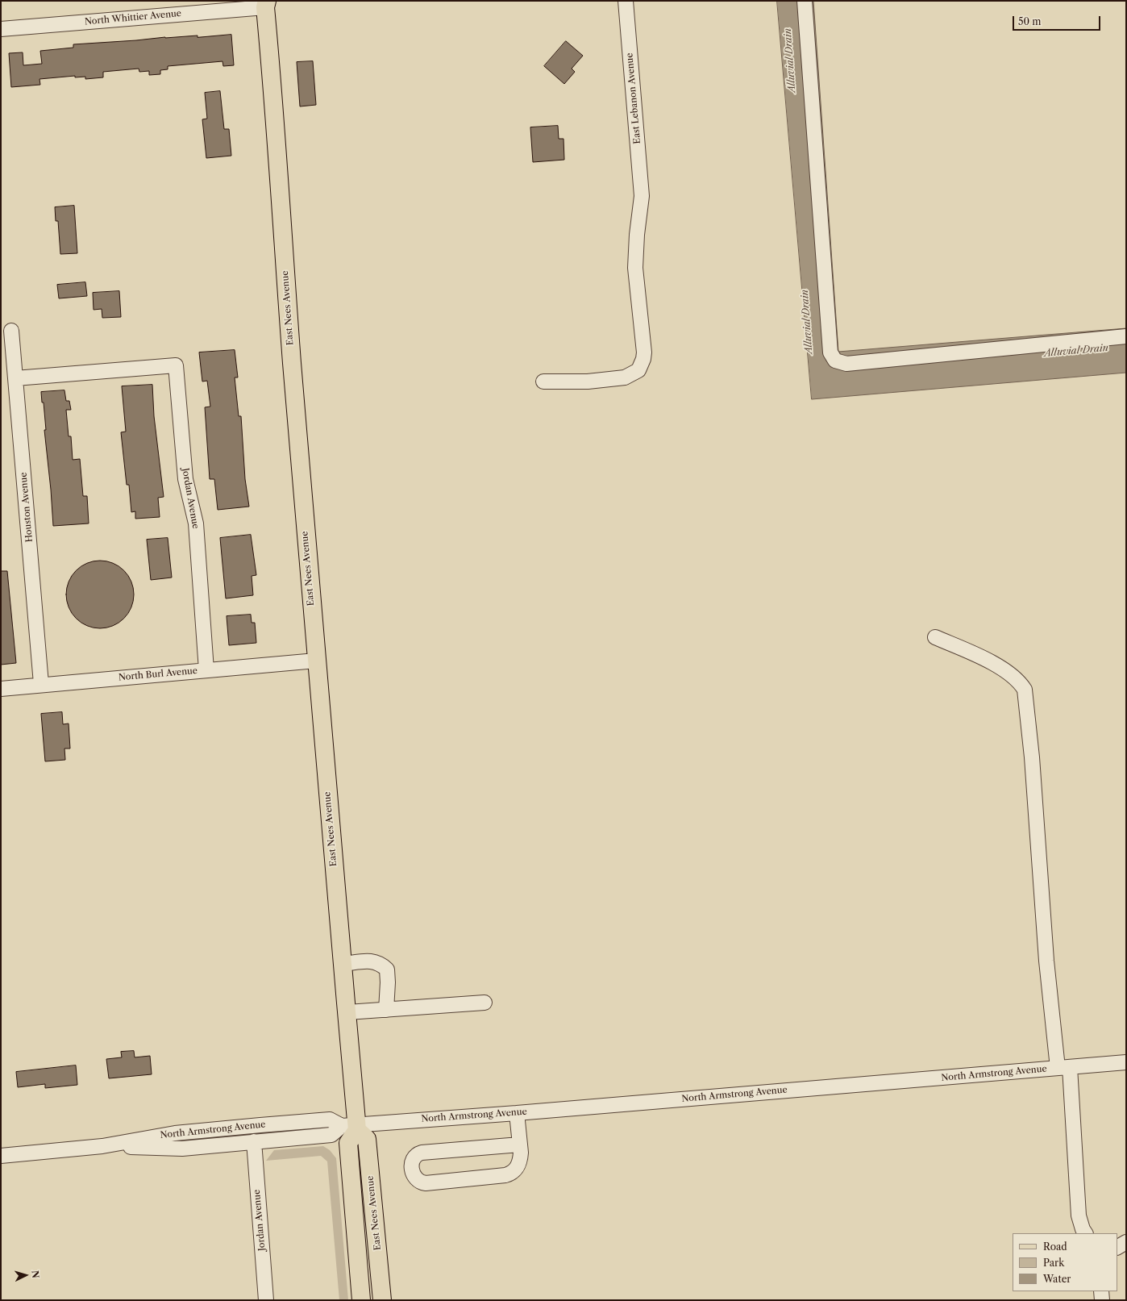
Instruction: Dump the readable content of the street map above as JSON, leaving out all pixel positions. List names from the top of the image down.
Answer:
{
  "streets": {
    "main road": ["East Nees Avenue"],
    "street": [
      "North Whittier Avenue",
      "East Lebanon Avenue",
      "Jordan Avenue",
      "Houston Avenue",
      "North Burl Avenue",
      "North Armstrong Avenue"
    ]
  },
  "crossings": [
    ["North Whittier Avenue", "East Nees Avenue"],
    ["East Nees Avenue", "North Burl Avenue"],
    ["East Nees Avenue", "North Armstrong Avenue"],
    ["Jordan Avenue", "Houston Avenue"],
    ["Jordan Avenue", "North Burl Avenue"],
    ["Jordan Avenue", "North Armstrong Avenue"],
    ["Houston Avenue", "North Burl Avenue"]
  ],
  "water": ["Alluvial Drain"],
  "legend": ["Road", "Park", "Water"],
  "scale_bar": "50 m",
  "north": "right"
}
